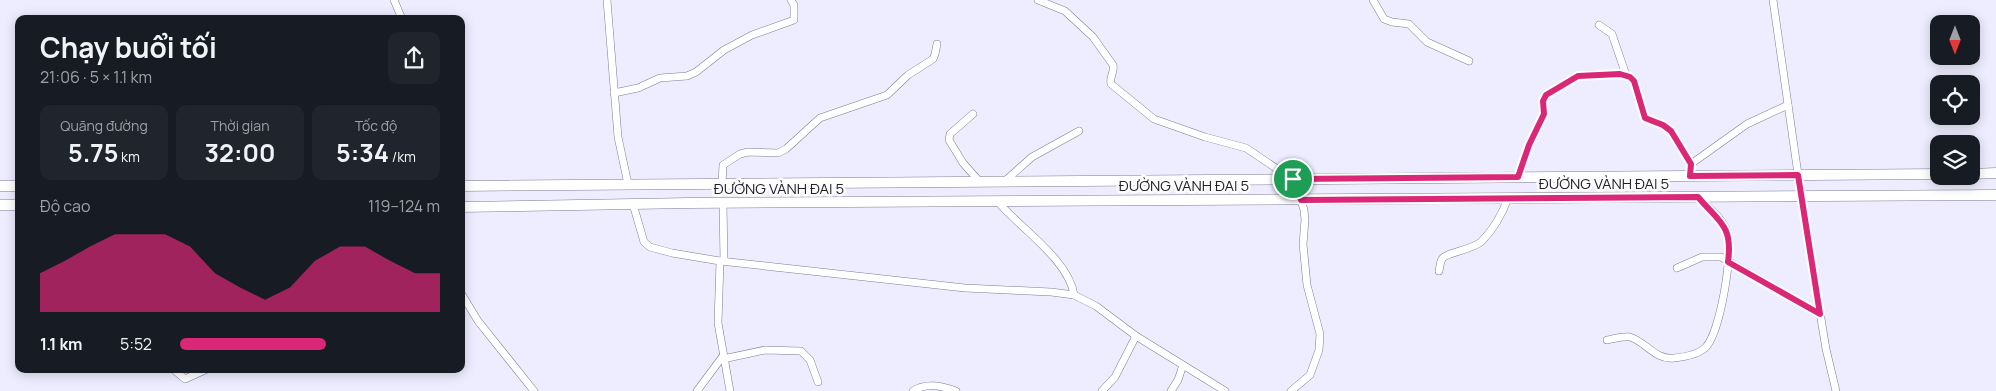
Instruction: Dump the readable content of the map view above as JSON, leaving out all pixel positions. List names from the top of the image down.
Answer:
{
  "streets": {
    "main road": ["ĐƯỜNG VÀNH ĐAI 5"]
  },
  "north": "bottom",
  "page": {
    "heading": ["Chạy buổi tối", "21:06 · 5 × 1.1 km"],
    "stats": [
      ["Quãng đường", "5.75 km"],
      ["Thời gian", "32:00"],
      ["Tốc độ", "5:34 /km"]
    ],
    "chart": ["Độ cao", "119–124 m"],
    "list": [
      {
        "name": "1.1 km",
        "note": "5:52"
      }
    ]
  }
}
